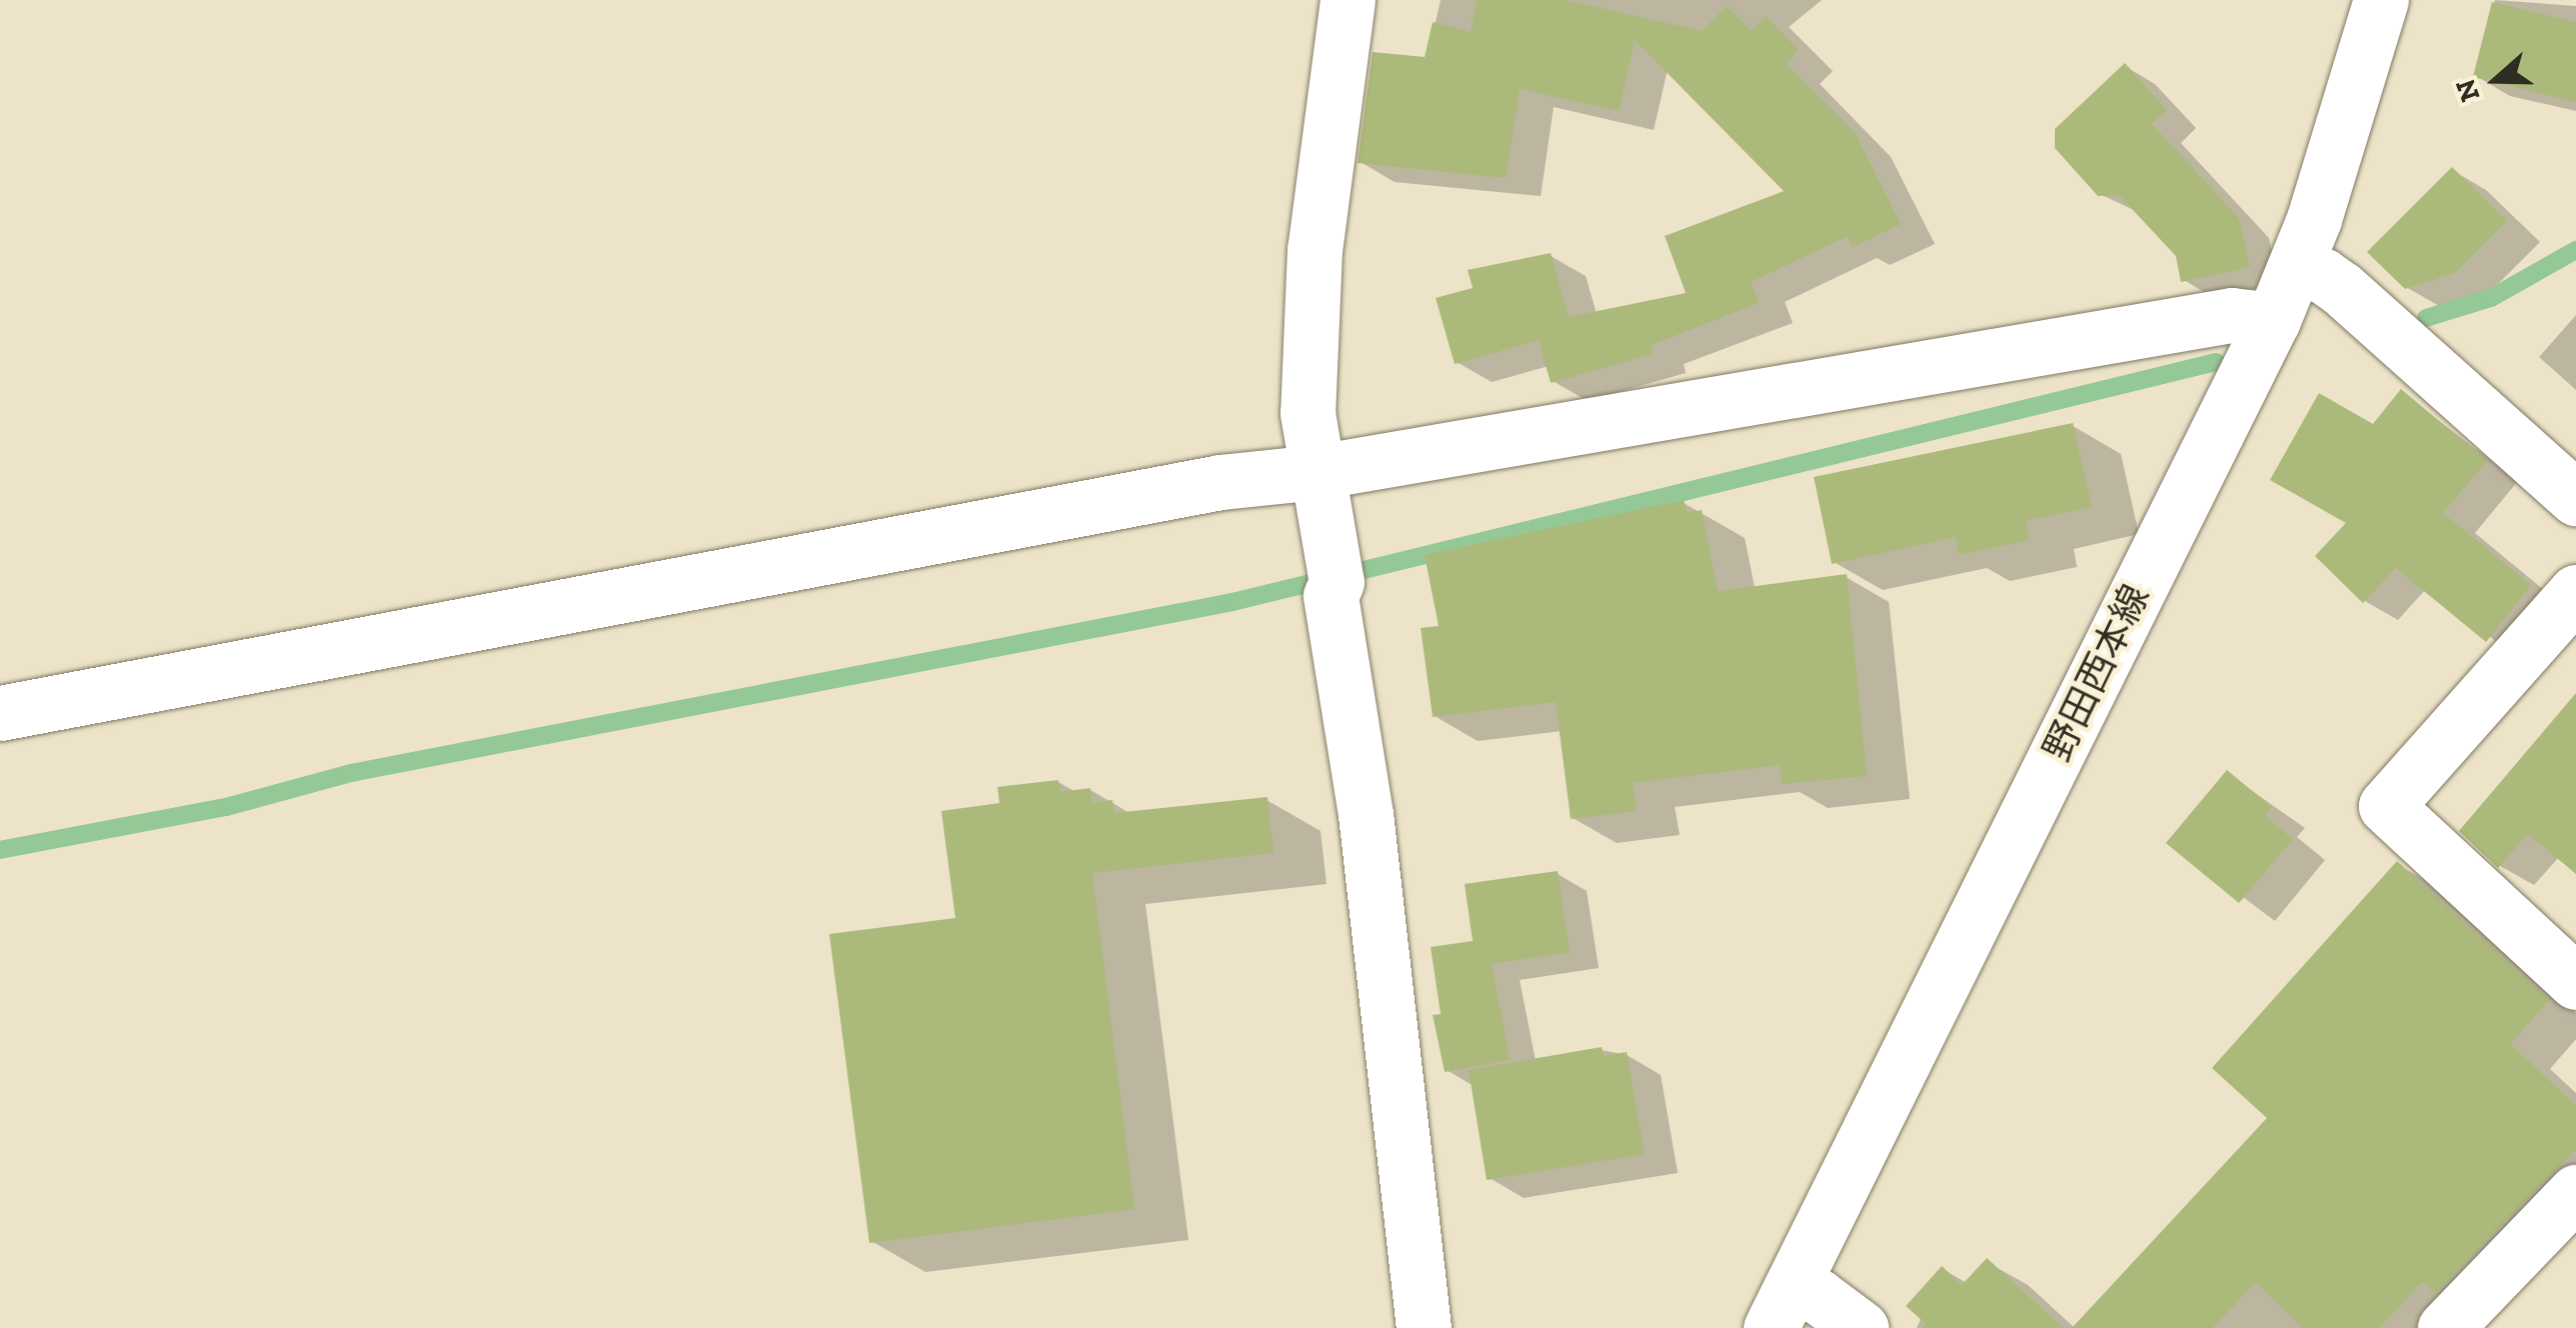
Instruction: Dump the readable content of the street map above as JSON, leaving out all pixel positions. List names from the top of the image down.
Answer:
{
  "streets": {
    "street": ["野田西本線"]
  },
  "north": "left"
}
